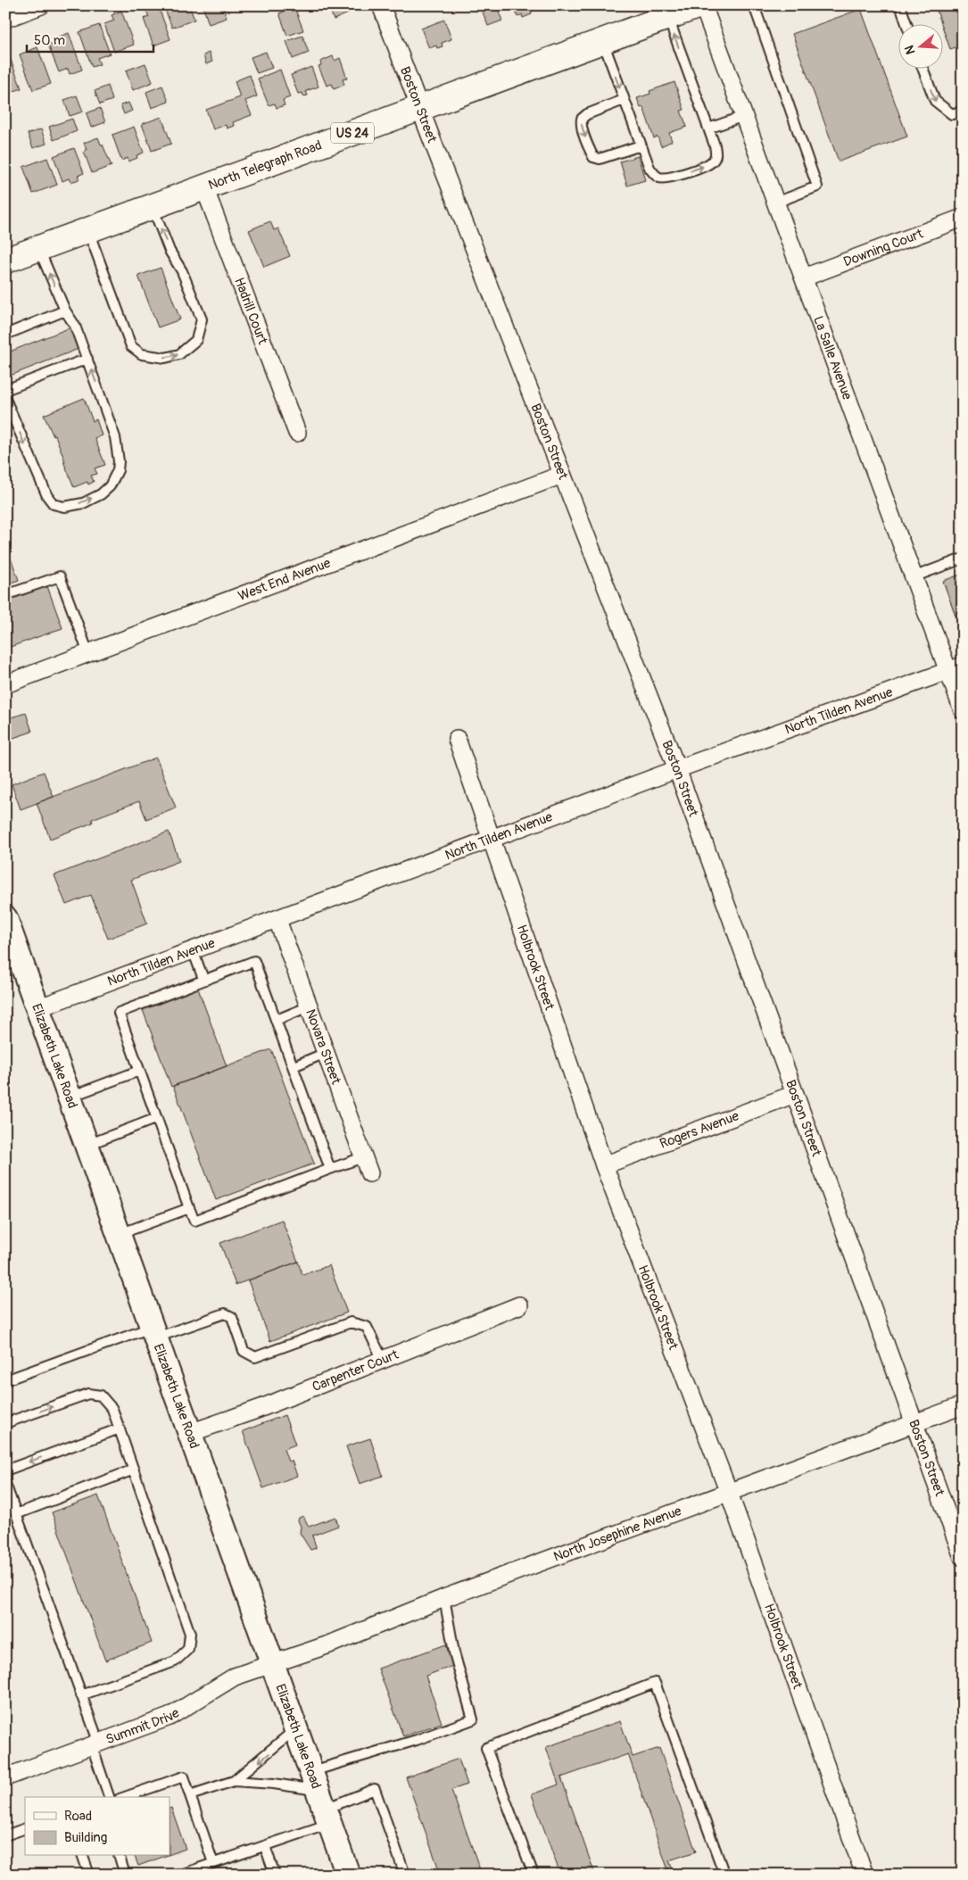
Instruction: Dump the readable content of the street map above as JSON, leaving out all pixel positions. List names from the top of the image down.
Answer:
{
  "streets": {
    "main road": ["US 24", "North Telegraph Road", "Elizabeth Lake Road"],
    "street": [
      "Boston Street",
      "Downing Court",
      "Hadrill Court",
      "La Salle Avenue",
      "West End Avenue",
      "North Tilden Avenue",
      "Holbrook Street",
      "Novara Street",
      "Rogers Avenue",
      "Carpenter Court",
      "North Josephine Avenue",
      "Summit Drive"
    ]
  },
  "crossings": [
    ["Boston Street", "North Telegraph Road"],
    ["Boston Street", "West End Avenue"],
    ["Boston Street", "North Tilden Avenue"],
    ["Boston Street", "Rogers Avenue"],
    ["Boston Street", "North Josephine Avenue"],
    ["North Telegraph Road", "Hadrill Court"],
    ["Downing Court", "La Salle Avenue"],
    ["La Salle Avenue", "North Tilden Avenue"],
    ["North Tilden Avenue", "Holbrook Street"],
    ["North Tilden Avenue", "Novara Street"],
    ["North Tilden Avenue", "Elizabeth Lake Road"],
    ["Holbrook Street", "Rogers Avenue"],
    ["Holbrook Street", "North Josephine Avenue"],
    ["Elizabeth Lake Road", "Carpenter Court"],
    ["Elizabeth Lake Road", "North Josephine Avenue"],
    ["Elizabeth Lake Road", "Summit Drive"],
    ["North Josephine Avenue", "Summit Drive"]
  ],
  "legend": ["Road", "Building"],
  "scale_bar": "50 m",
  "north": "left"
}
